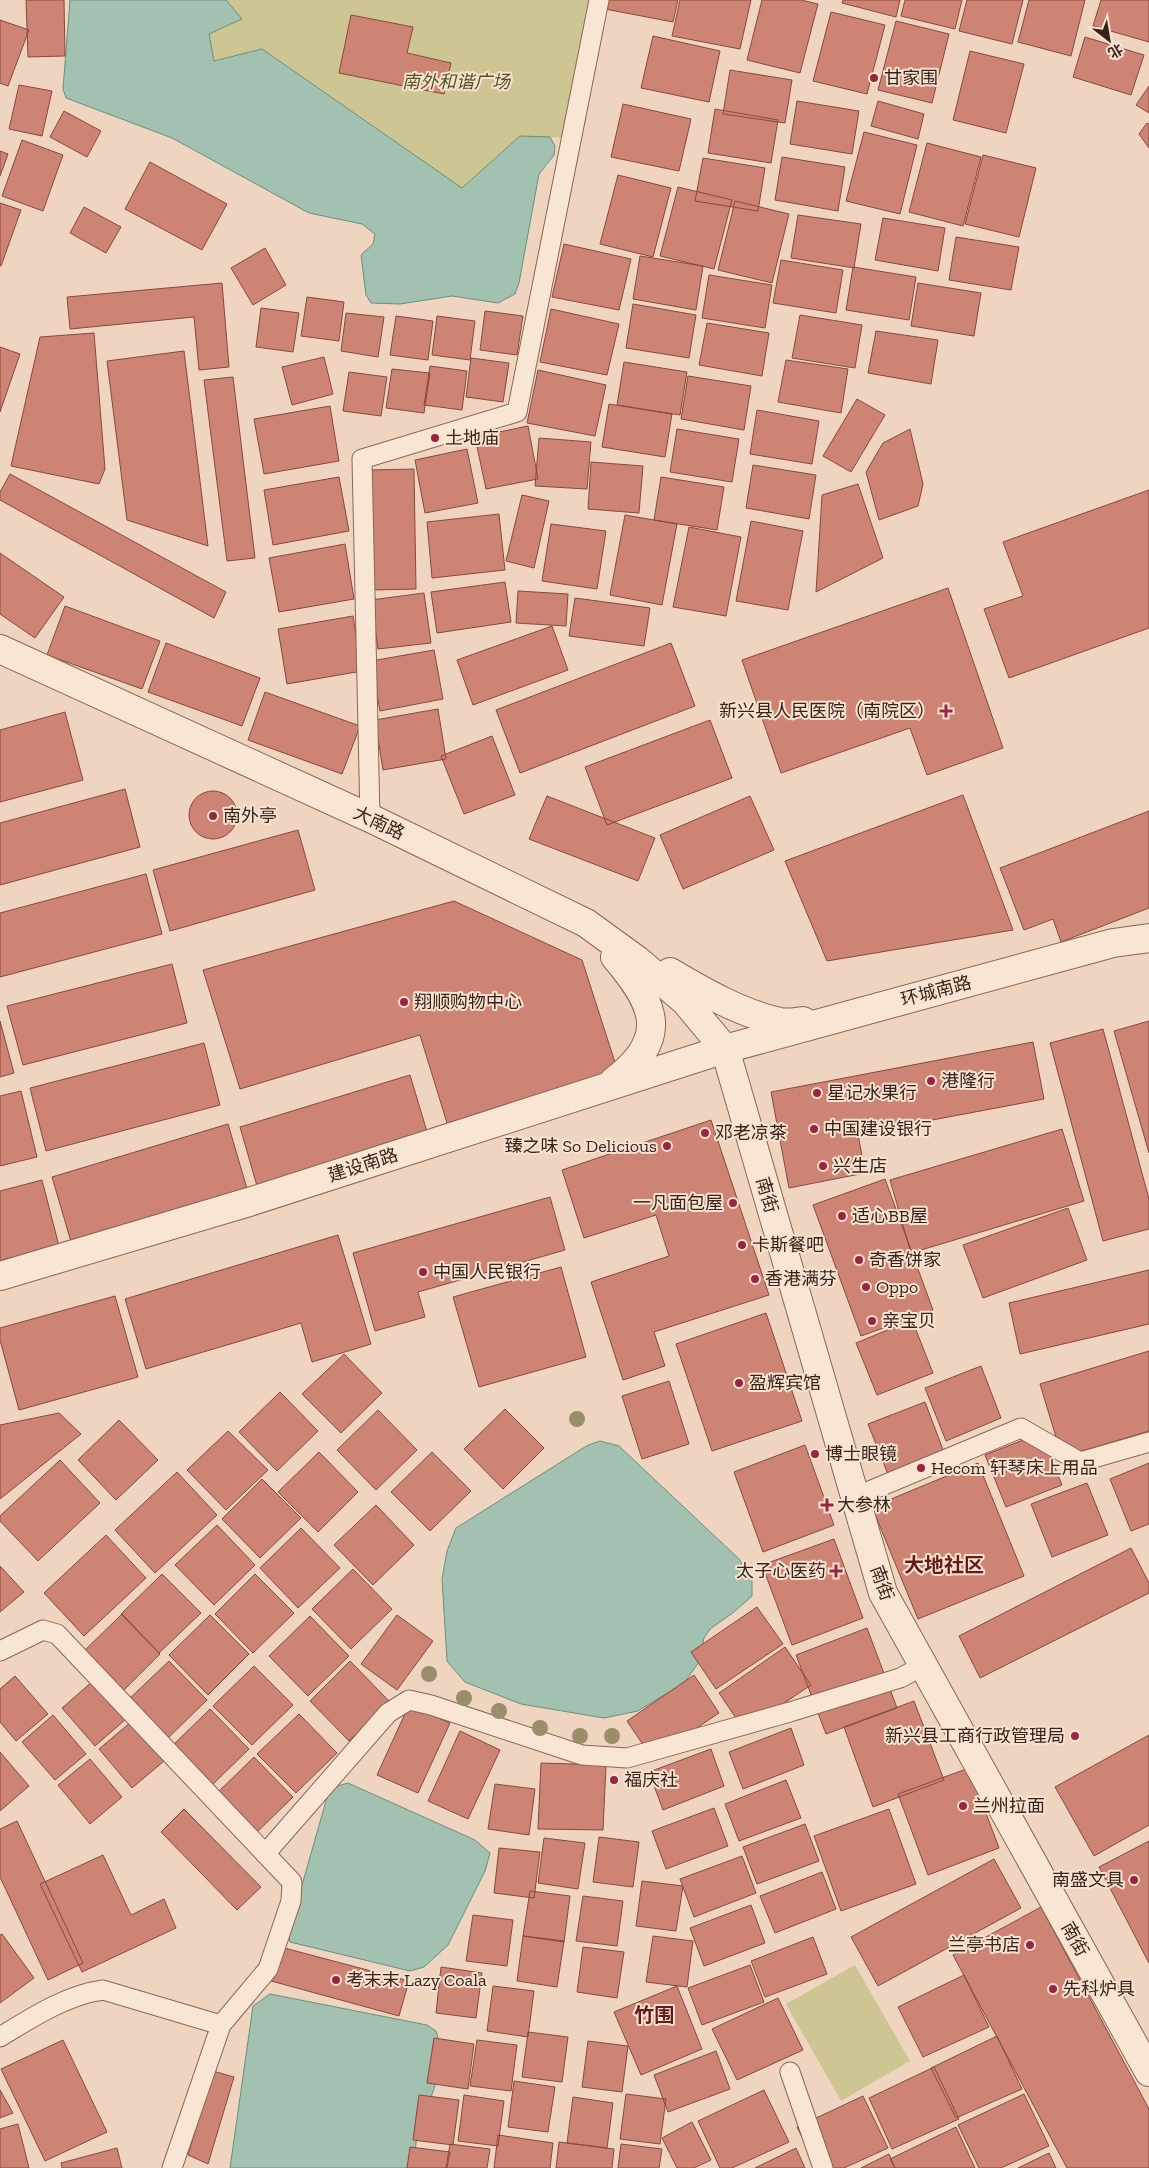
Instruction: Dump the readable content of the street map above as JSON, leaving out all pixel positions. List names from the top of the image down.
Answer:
{
  "streets": {
    "street": [
      "大南路",
      "环城南路",
      "建设南路",
      "南街"
    ]
  },
  "crossings": [
    ["大南路", "环城南路"],
    ["大南路", "建设南路"],
    ["大南路", "南街"],
    ["环城南路", "建设南路"],
    ["环城南路", "南街"],
    ["建设南路", "南街"]
  ],
  "districts": ["大地社区", "竹围"],
  "parks": ["南外和谐广场"],
  "places": {
    "other": [
      "甘家围",
      "土地庙",
      "南外亭",
      "翔顺购物中心",
      "港隆行",
      "星记水果行",
      "中国建设银行",
      "邓老凉茶",
      "臻之味 So Delicious",
      "兴生店",
      "一凡面包屋",
      "适心BB屋",
      "卡斯餐吧",
      "奇香饼家",
      "中国人民银行",
      "香港满芬",
      "Oppo",
      "亲宝贝",
      "盈辉宾馆",
      "博士眼镜",
      "Hecom 轩琴床上用品",
      "新兴县工商行政管理局",
      "福庆社",
      "兰州拉面",
      "南盛文具",
      "兰亭书店",
      "考末末 Lazy Coala",
      "先科炉具"
    ],
    "health": ["新兴县人民医院（南院区）", "大参林", "太子心医药"]
  },
  "north": "bottom right"
}
